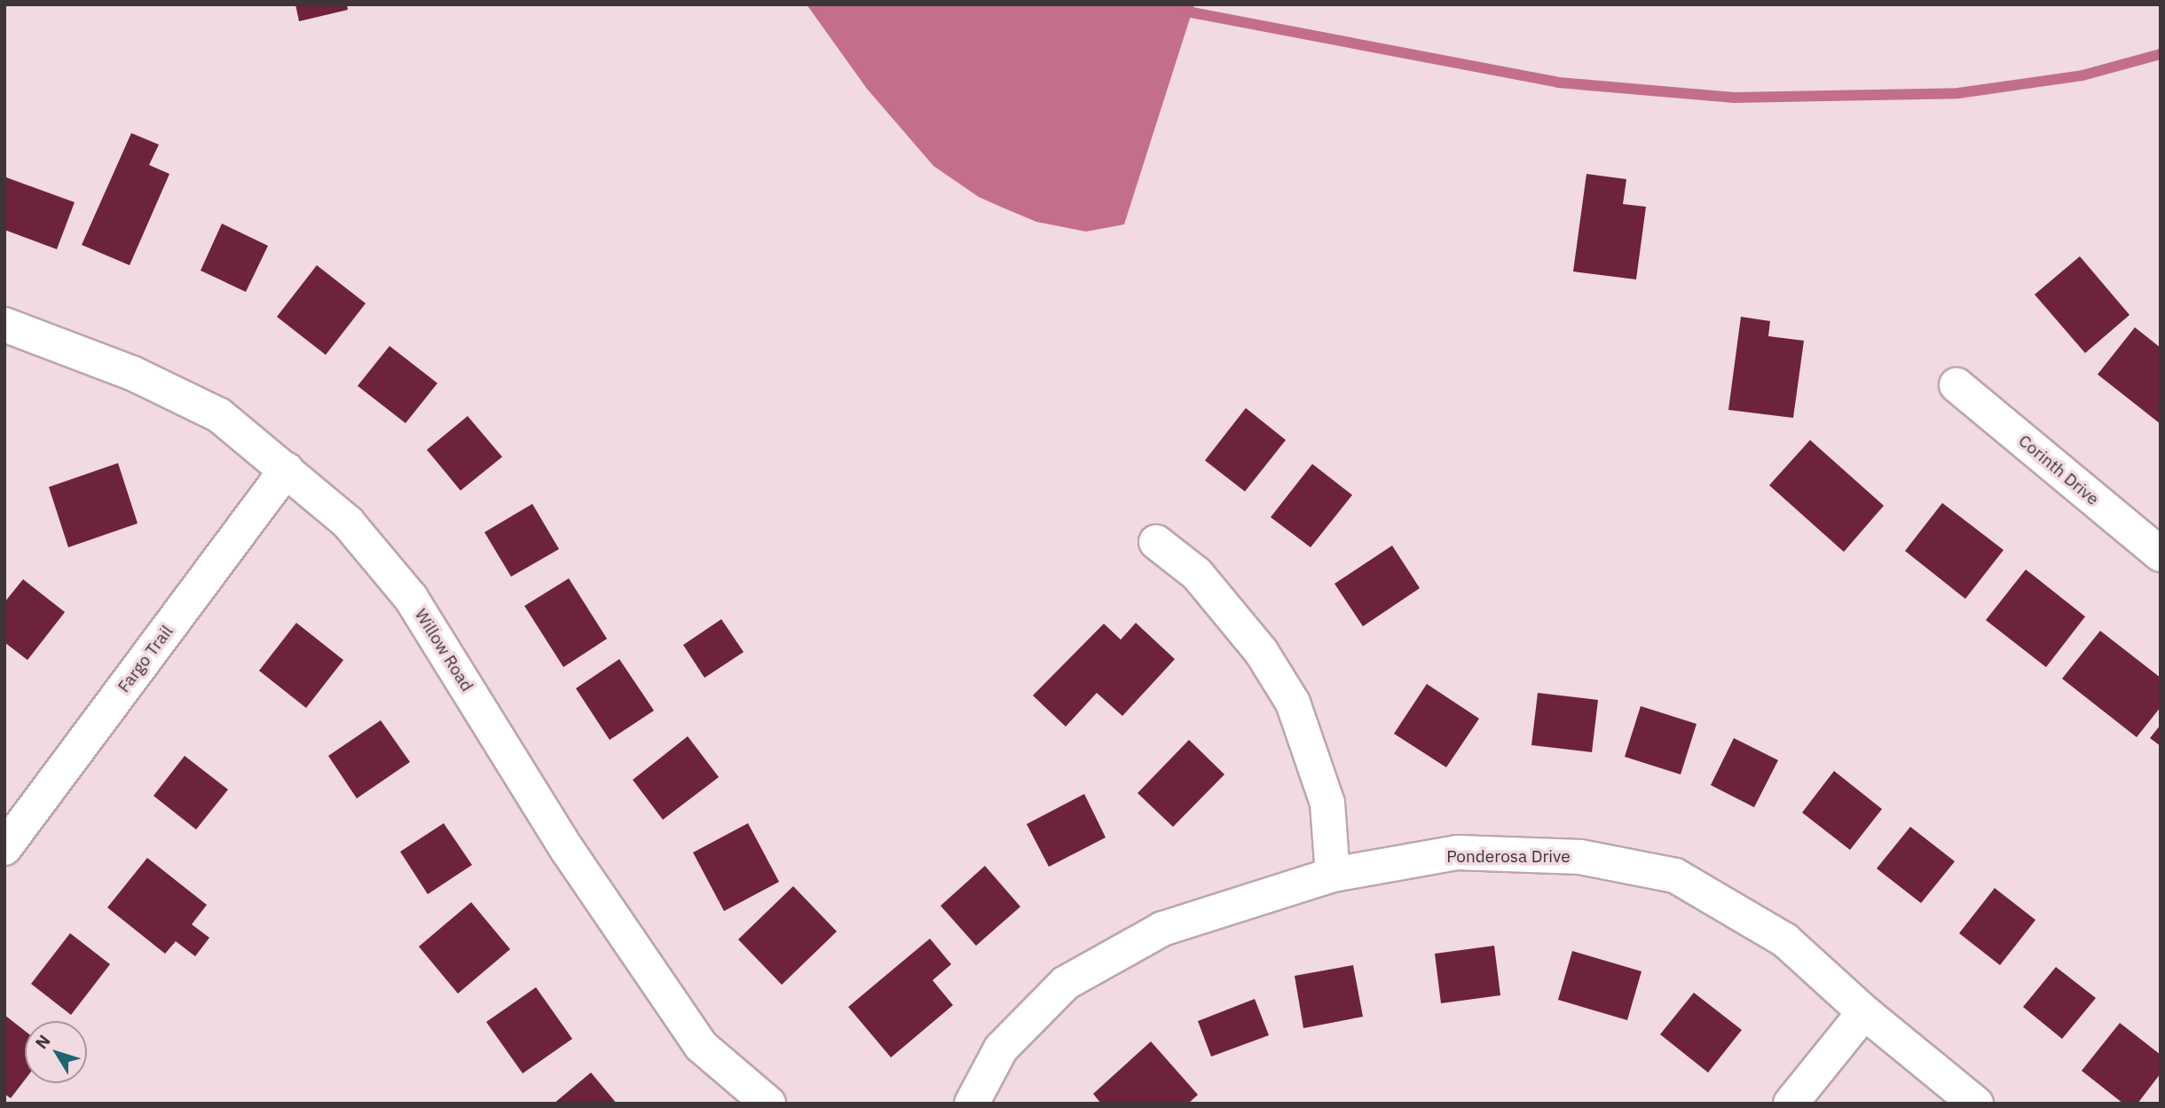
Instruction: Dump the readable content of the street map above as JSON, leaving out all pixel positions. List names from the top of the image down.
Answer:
{
  "streets": {
    "street": [
      "Corinth Drive",
      "Willow Road",
      "Fargo Trail",
      "Ponderosa Drive"
    ]
  },
  "crossings": [
    ["Willow Road", "Fargo Trail"]
  ],
  "north": "top left"
}
